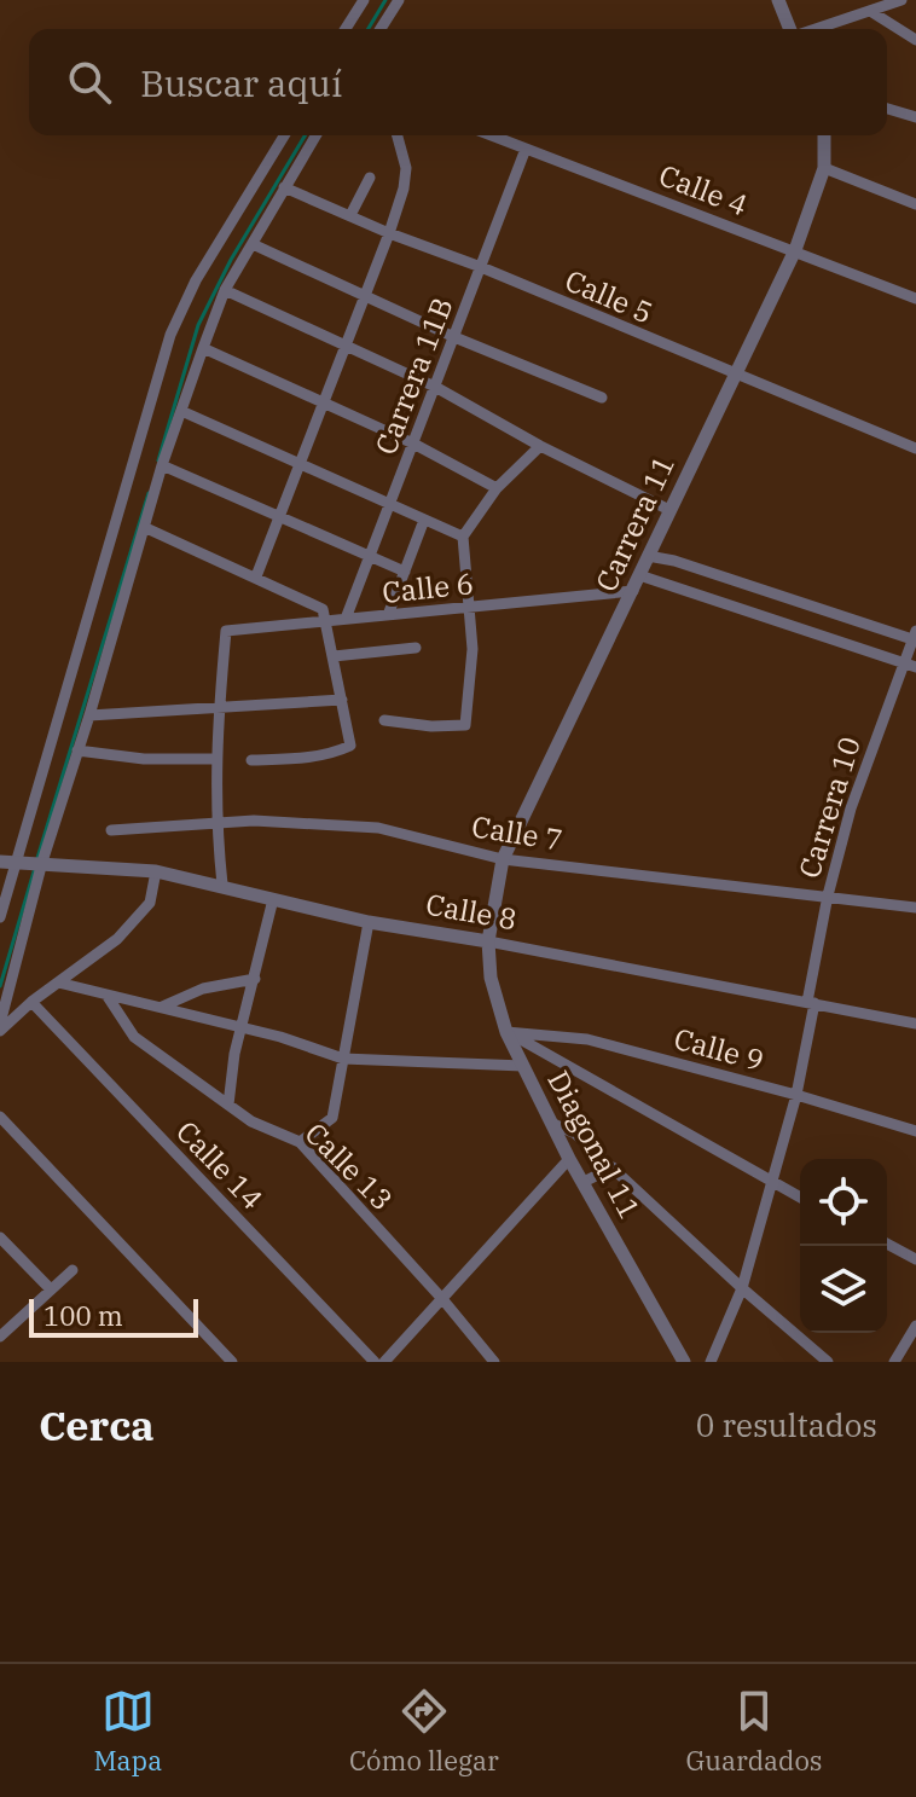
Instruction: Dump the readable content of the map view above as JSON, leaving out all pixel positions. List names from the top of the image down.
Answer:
{
  "streets": {
    "street": [
      "Calle 4",
      "Calle 5",
      "Carrera 11B",
      "Carrera 11",
      "Calle 6",
      "Carrera 10",
      "Calle 7",
      "Calle 8",
      "Calle 9",
      "Diagonal 11",
      "Calle 14",
      "Calle 13"
    ]
  },
  "crossings": [
    ["Calle 4", "Carrera 11B"],
    ["Calle 4", "Carrera 11"],
    ["Calle 5", "Carrera 11B"],
    ["Calle 5", "Carrera 11"],
    ["Carrera 11B", "Calle 6"],
    ["Carrera 11", "Calle 6"],
    ["Carrera 11", "Calle 7"],
    ["Carrera 11", "Calle 8"],
    ["Carrera 11", "Diagonal 11"],
    ["Carrera 10", "Calle 7"],
    ["Carrera 10", "Calle 8"],
    ["Carrera 10", "Calle 9"],
    ["Calle 8", "Diagonal 11"],
    ["Calle 9", "Diagonal 11"]
  ],
  "scale_bar": "100 m",
  "page": {
    "search": "Buscar aquí",
    "scale": "100 m",
    "heading": ["Cerca", "0 resultados"],
    "nav": ["Mapa", "Cómo llegar", "Guardados"]
  }
}
